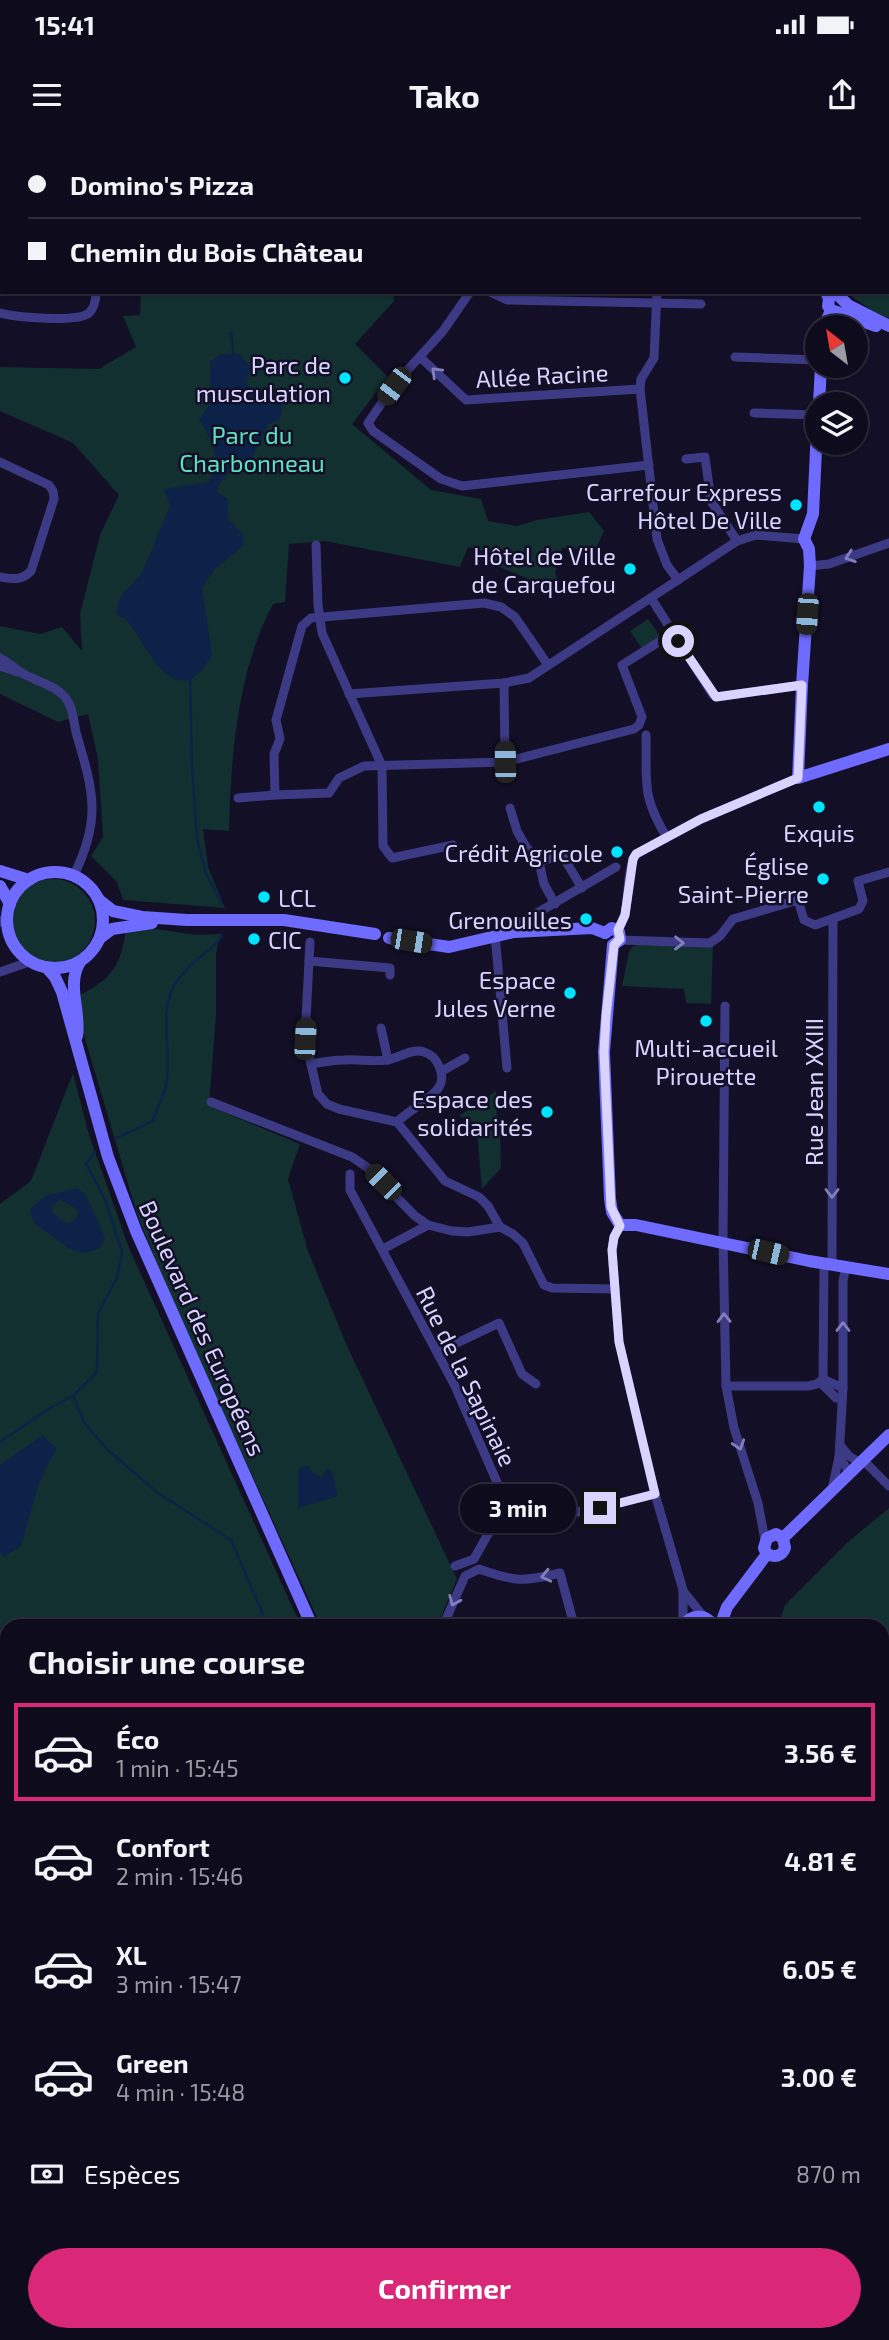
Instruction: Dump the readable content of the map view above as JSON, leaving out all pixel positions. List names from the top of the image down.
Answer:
{
  "streets": {
    "street": [
      "Allée Racine",
      "Rue Jean XXIII",
      "Boulevard des Européens",
      "Rue de la Sapinaie"
    ]
  },
  "one_way": ["Allée Racine", "Rue Jean XXIII"],
  "parks": ["Parc du Charbonneau"],
  "places": [
    "Parc de musculation",
    "Carrefour Express Hôtel De Ville",
    "Hôtel de Ville de Carquefou",
    "Exquis",
    "Crédit Agricole",
    "Église Saint-Pierre",
    "LCL",
    "Grenouilles",
    "CIC",
    "Espace Jules Verne",
    "Multi-accueil Pirouette",
    "Espace des solidarités"
  ],
  "north": "top left",
  "page": {
    "status": "15:41",
    "header": "Tako",
    "banner": ["Domino's Pizza", "Chemin du Bois Château"],
    "bubble": "3 min",
    "heading": "Choisir une course",
    "list": [
      {
        "name": "Éco",
        "note": "1 min · 15:45",
        "value": "3.56 €"
      },
      {
        "name": "Confort",
        "note": "2 min · 15:46",
        "value": "4.81 €"
      },
      {
        "name": "XL",
        "note": "3 min · 15:47",
        "value": "6.05 €"
      },
      {
        "name": "Green",
        "note": "4 min · 15:48",
        "value": "3.00 €"
      }
    ],
    "pay": ["Espèces", "870 m"],
    "buttons": "Confirmer"
  }
}
